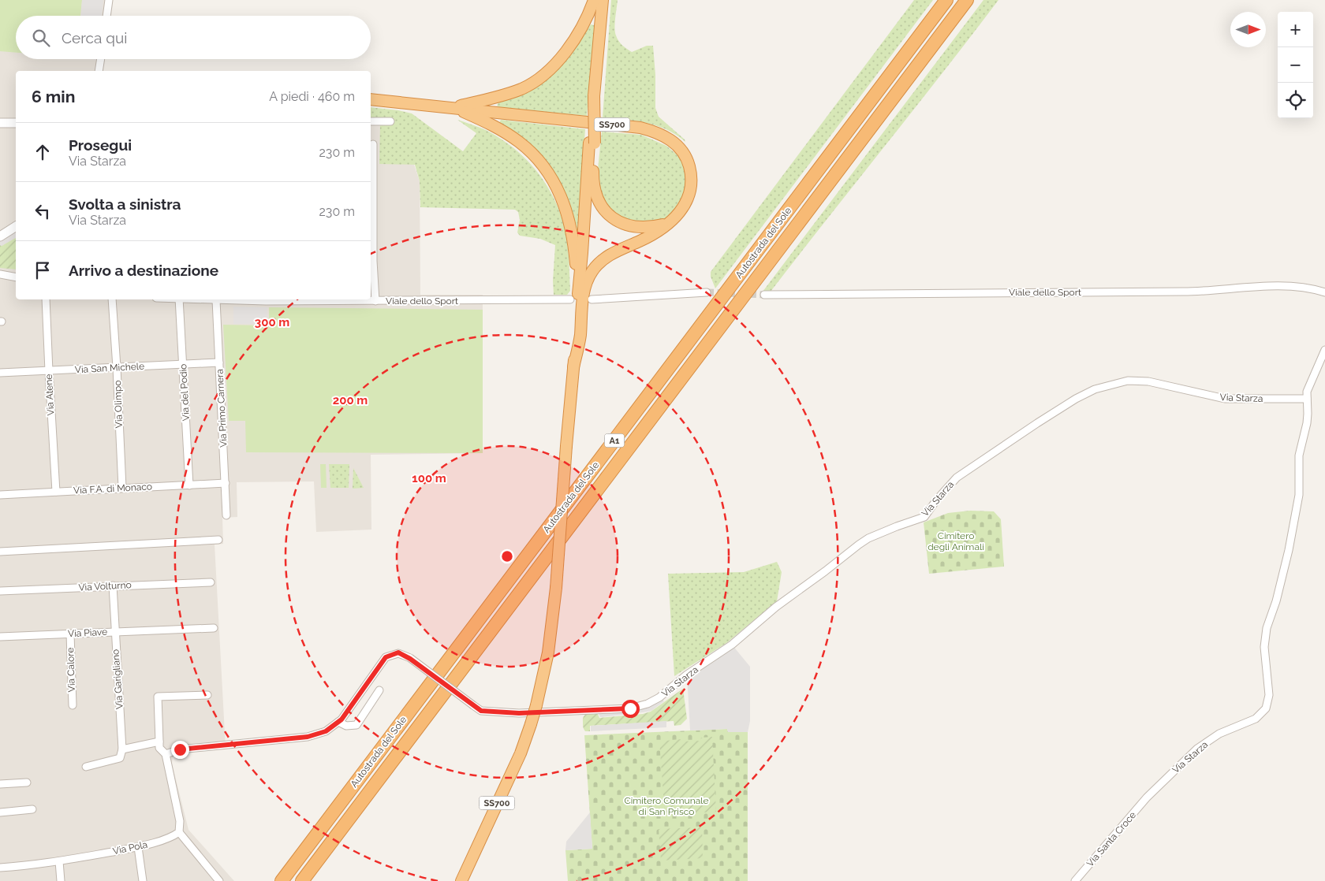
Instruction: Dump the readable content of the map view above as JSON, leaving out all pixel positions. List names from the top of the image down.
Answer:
{
  "streets": {
    "highway": ["SS700", "Autostrada del Sole", "A1"],
    "street": [
      "Viale dello Sport",
      "Via San Michele",
      "Via del Podio",
      "Via Atene",
      "Via Starza",
      "Via Olimpo",
      "Via Primo Carnera",
      "Via F.A. di Monaco",
      "Via Volturno",
      "Via Piave",
      "Via Calore",
      "Via Garigliano",
      "Via Santa Croce",
      "Via Pola"
    ]
  },
  "crossings": [
    ["SS700", "Viale dello Sport"],
    ["Viale dello Sport", "Via Primo Carnera"],
    ["Via San Michele", "Via del Podio"],
    ["Via San Michele", "Via Atene"],
    ["Via San Michele", "Via Olimpo"],
    ["Via San Michele", "Via Primo Carnera"],
    ["Via del Podio", "Via F.A. di Monaco"],
    ["Via Atene", "Via F.A. di Monaco"],
    ["Via Starza", "Via Santa Croce"],
    ["Via Olimpo", "Via F.A. di Monaco"],
    ["Via Primo Carnera", "Via F.A. di Monaco"],
    ["Via Volturno", "Via Garigliano"],
    ["Via Piave", "Via Calore"],
    ["Via Piave", "Via Garigliano"]
  ],
  "parks": ["Cimitero degli Animali", "Cimitero Comunale di San Prisco"],
  "north": "right",
  "page": {
    "map_buttons": ["+", "−"],
    "search": "Cerca qui",
    "heading": ["6 min", "A piedi · 460 m"],
    "list": [
      ["Prosegui", "Via Starza", "230 m"],
      ["Svolta a sinistra", "Via Starza", "230 m"],
      "Arrivo a destinazione"
    ]
  },
  "rings": ["300 m", "200 m", "100 m"]
}
